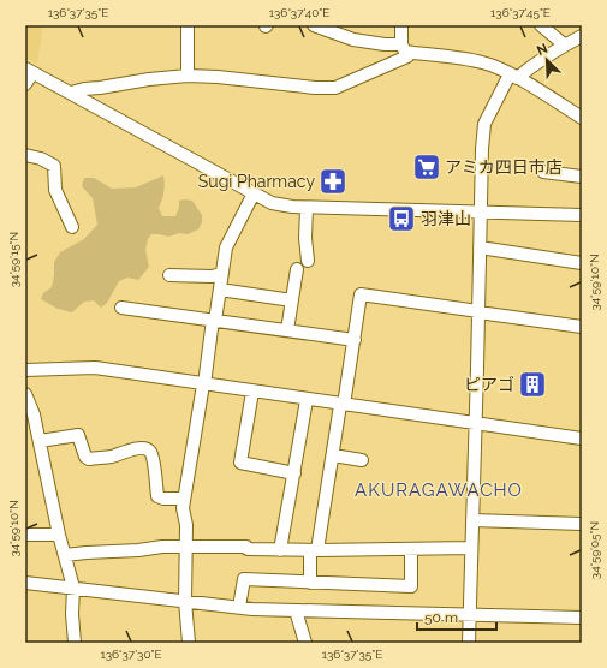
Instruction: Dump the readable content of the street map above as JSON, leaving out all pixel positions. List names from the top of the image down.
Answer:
{
  "districts": ["AKURAGAWACHO"],
  "places": {
    "supermarket": ["アミカ四日市店"],
    "pharmacy": ["Sugi Pharmacy"],
    "bus stop": ["羽津山"],
    "building": ["ピアゴ"]
  },
  "scale_bar": "50 m",
  "north": "top left",
  "coordinates": [
    "136°37'35\"E",
    "136°37'40\"E",
    "136°37'45\"E",
    "34°59'15\"N",
    "34°59'10\"N",
    "34°59'05\"N",
    "136°37'30\"E"
  ]
}
